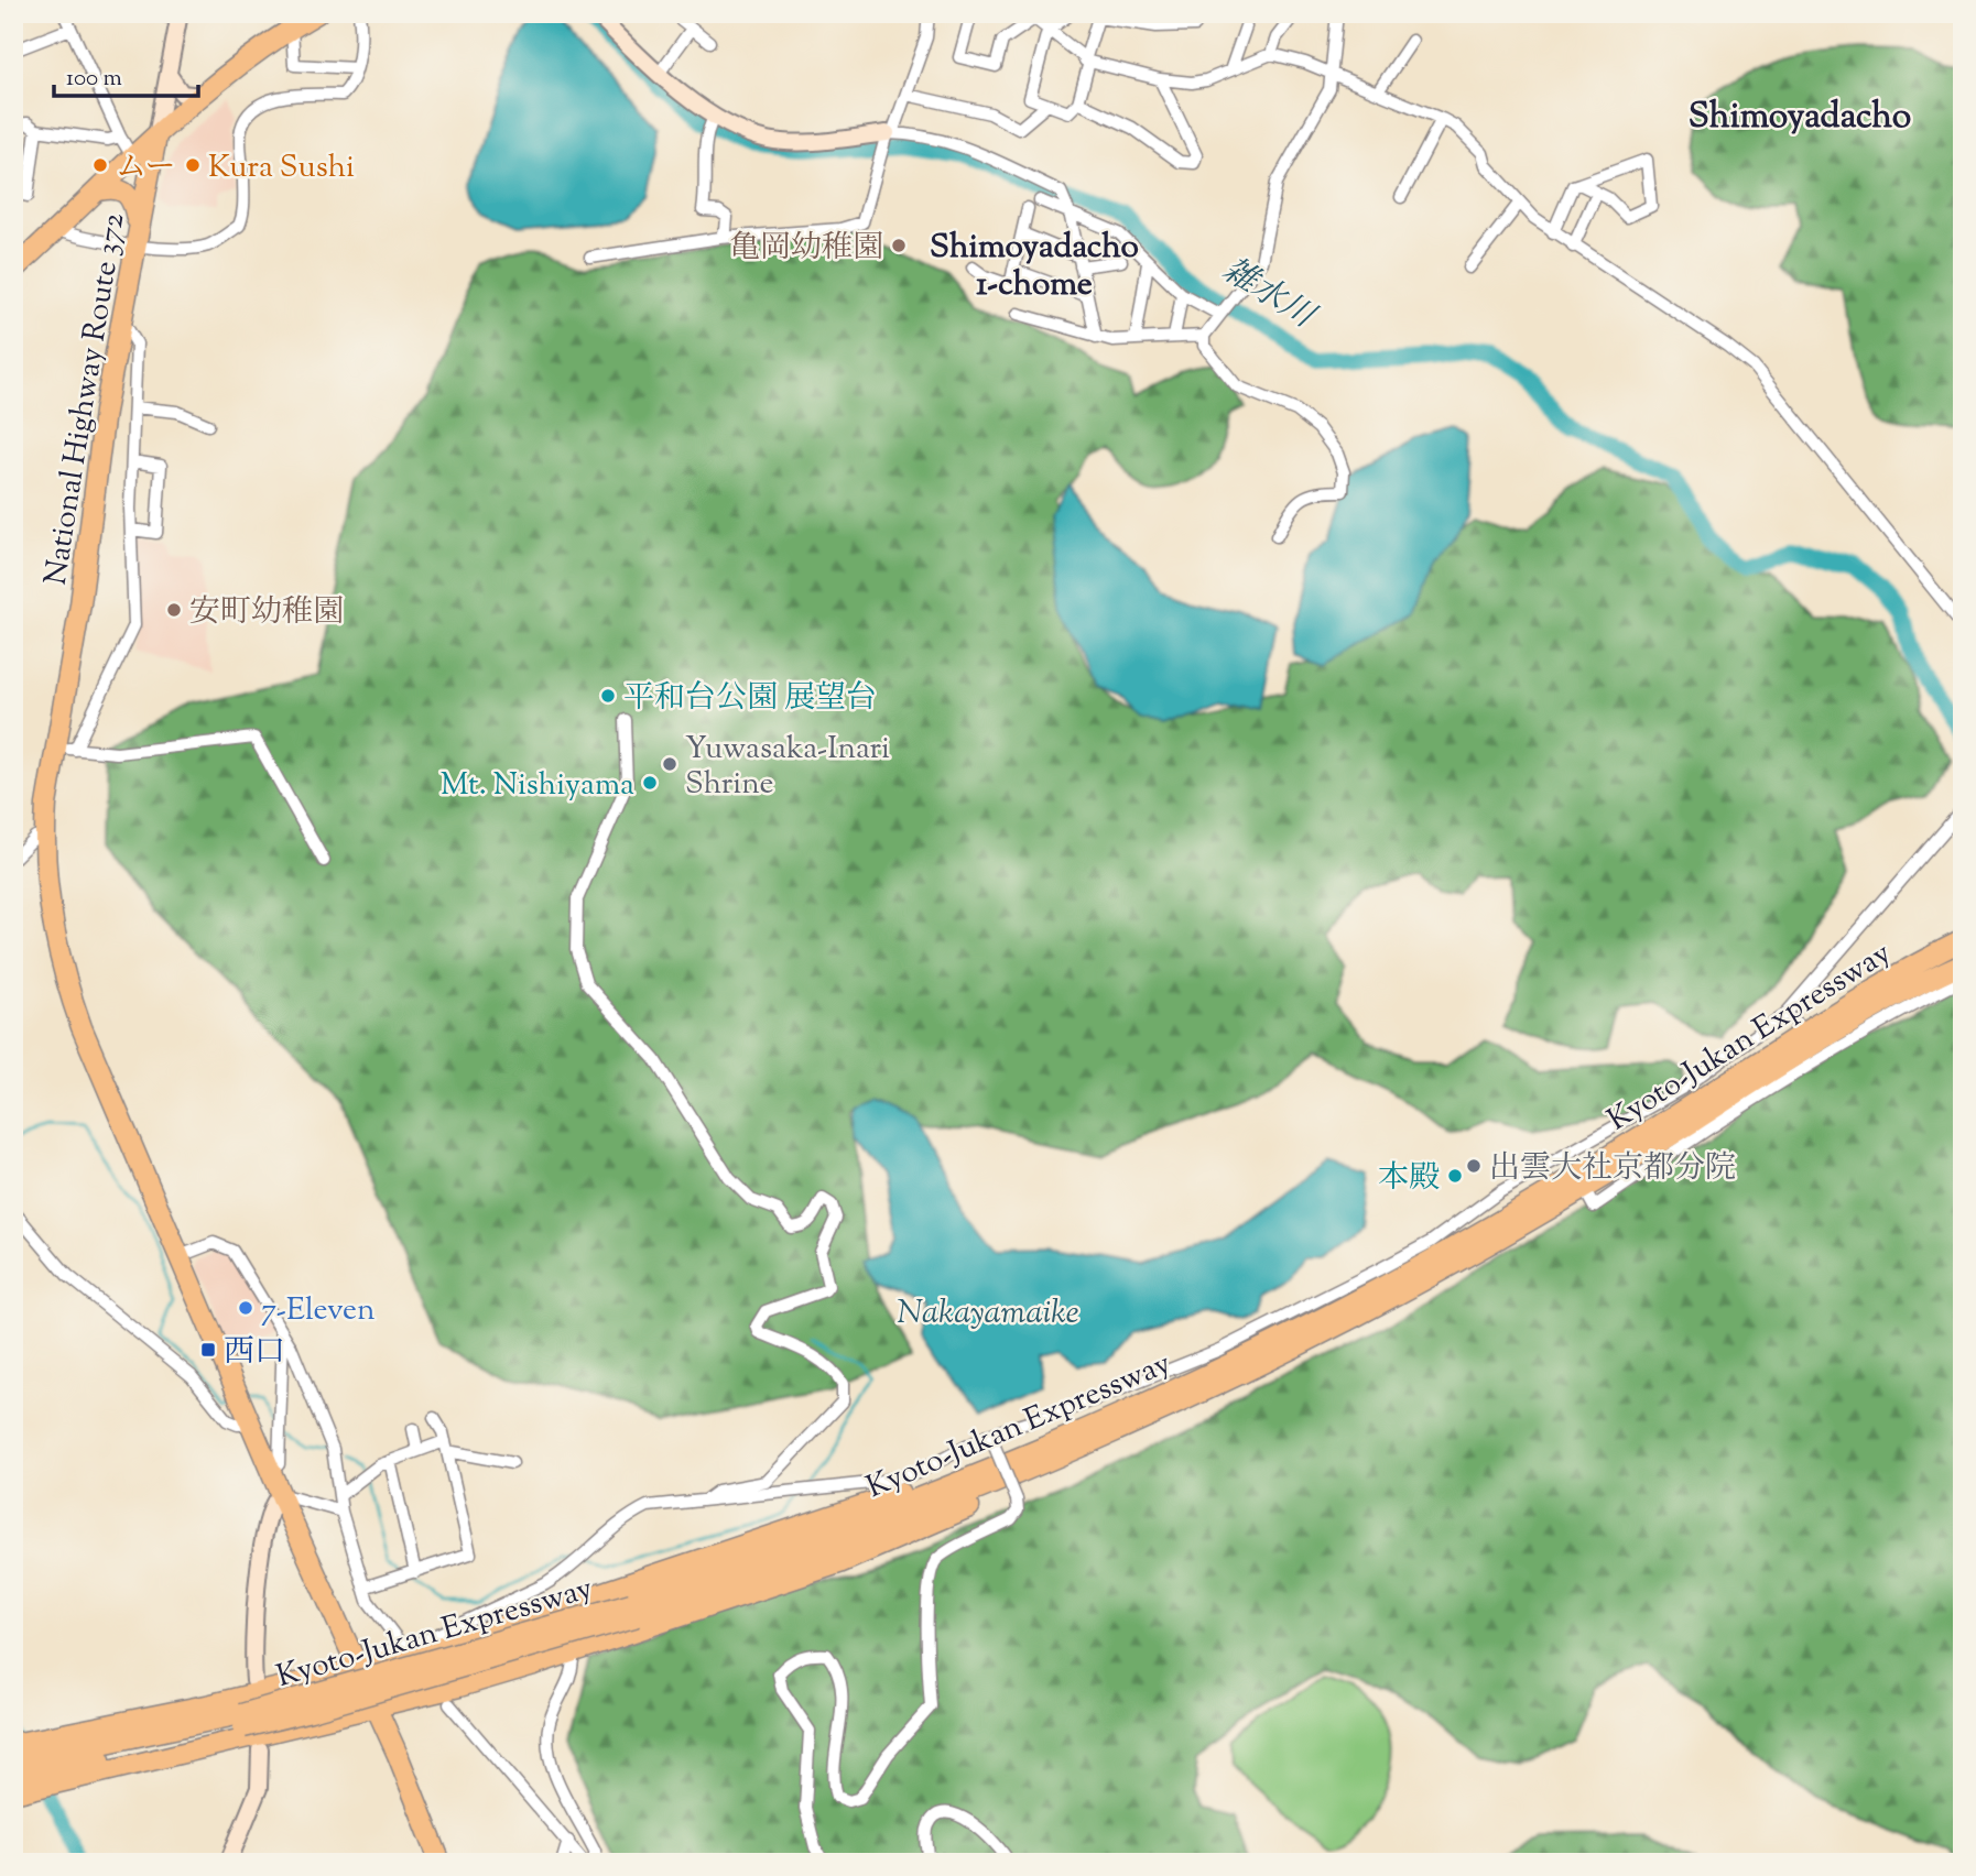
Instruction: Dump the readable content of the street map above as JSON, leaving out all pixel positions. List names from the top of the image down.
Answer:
{
  "streets": {
    "highway": ["National Highway Route 372", "Kyoto-Jukan Expressway"]
  },
  "districts": ["Shimoyadacho", "Shimoyadacho 1-chome"],
  "water": ["雑水川", "Nakayamaike"],
  "places": {
    "other": [
      "ムー",
      "Kura Sushi",
      "亀岡幼稚園",
      "安町幼稚園",
      "平和台公園 展望台",
      "Yuwasaka-Inari Shrine",
      "Mt. Nishiyama",
      "出雲大社京都分院",
      "本殿",
      "7-Eleven"
    ],
    "transit": ["西口"]
  },
  "scale_bar": "100 m"
}
